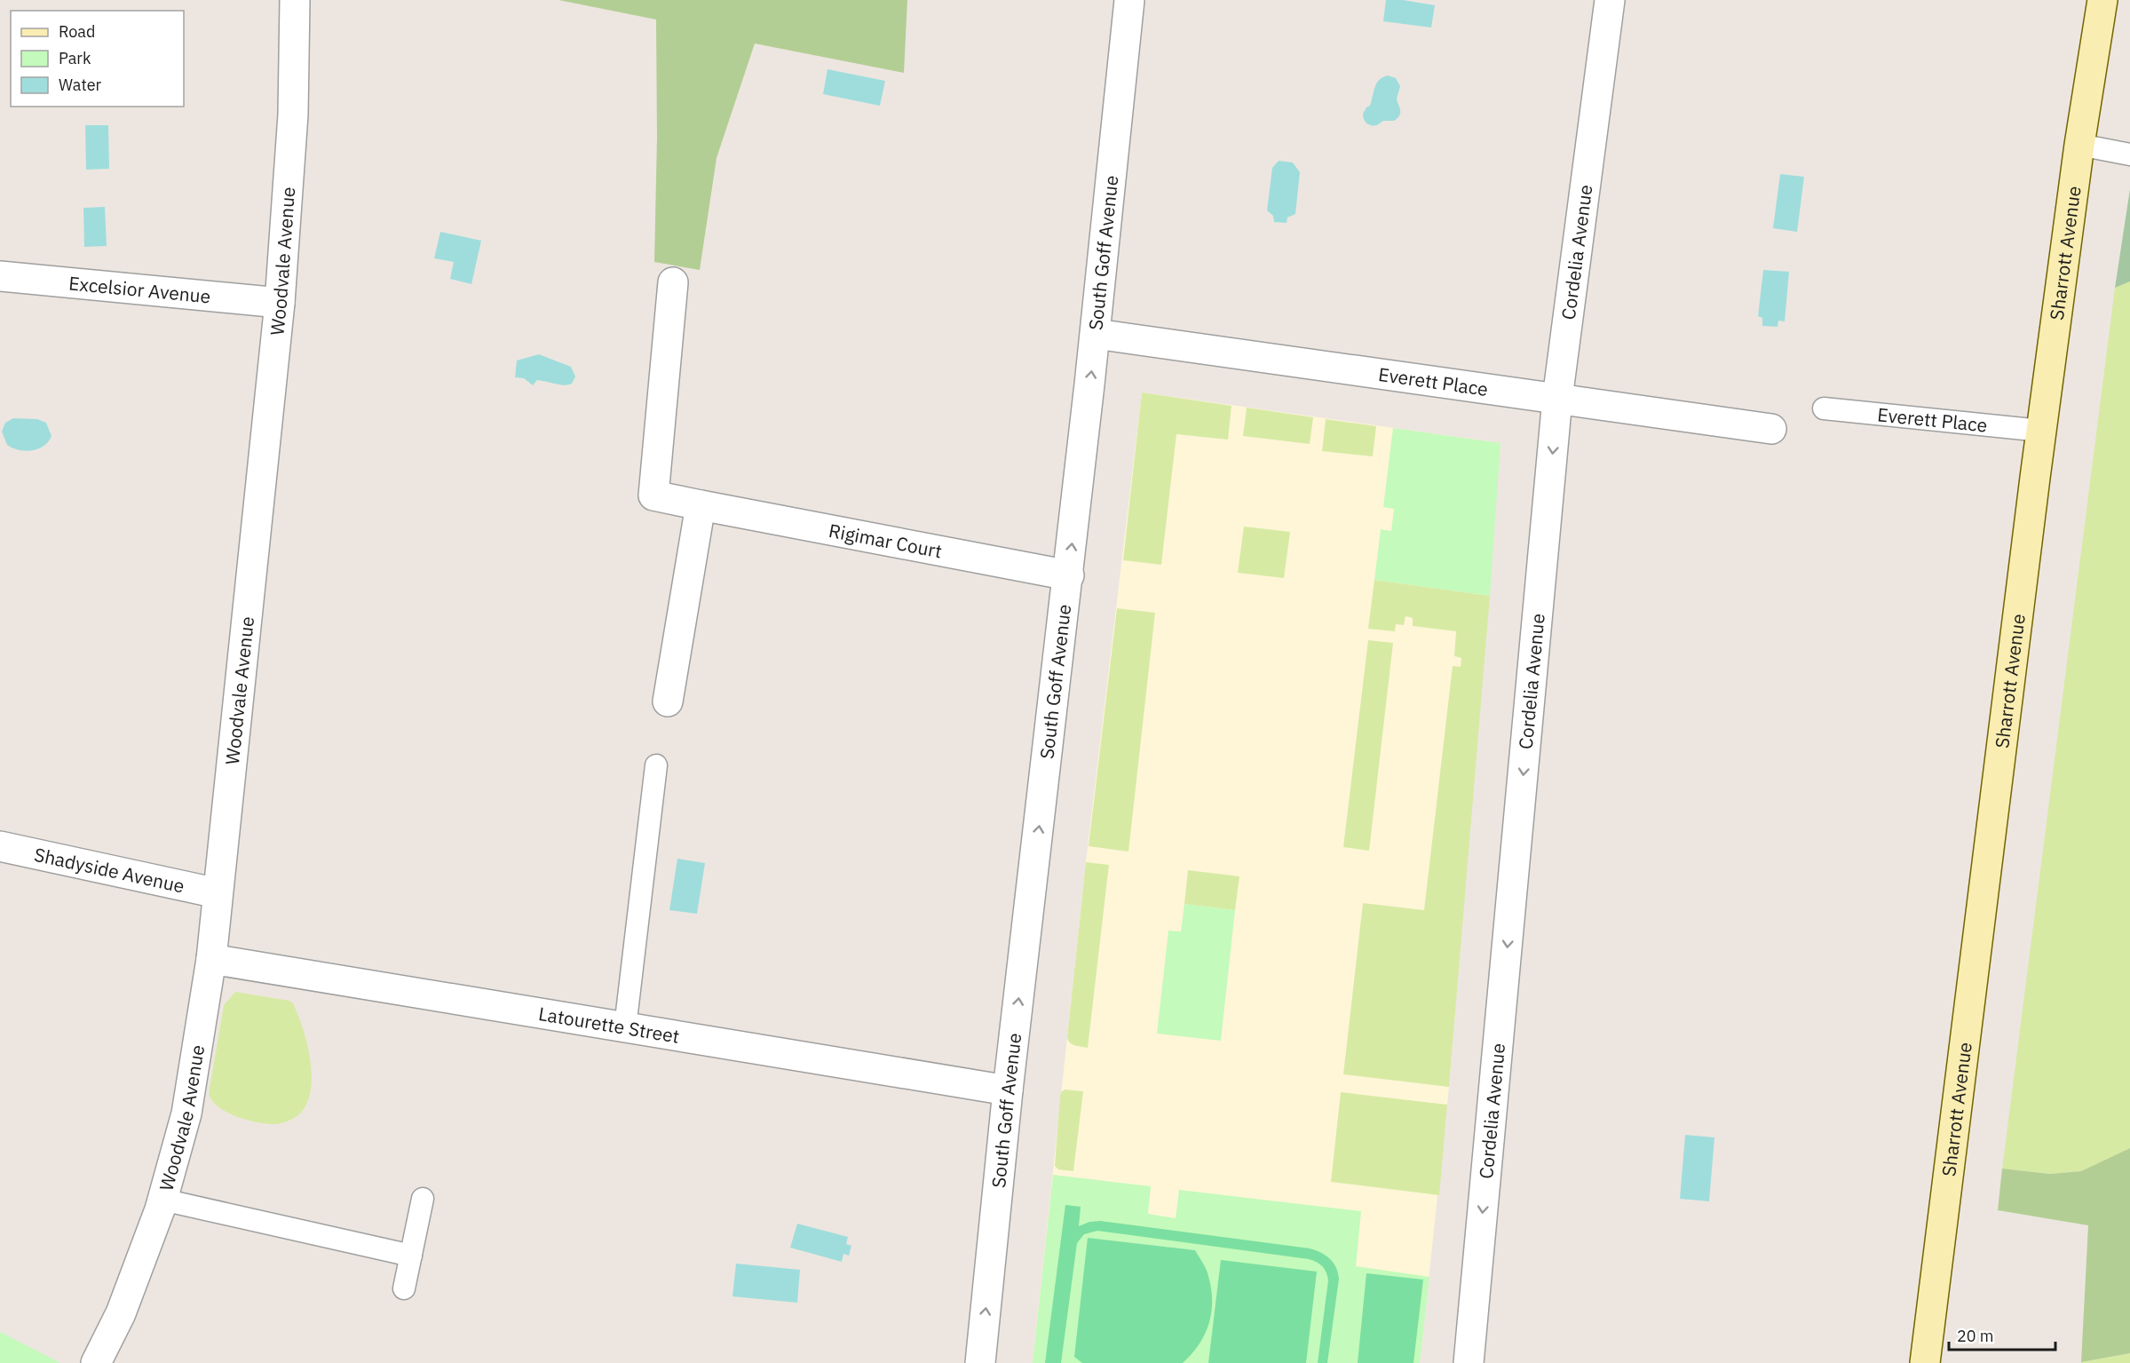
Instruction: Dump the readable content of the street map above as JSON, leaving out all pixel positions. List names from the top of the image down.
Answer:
{
  "streets": {
    "street": [
      "Cordelia Avenue",
      "South Goff Avenue",
      "Sharrott Avenue",
      "Woodvale Avenue",
      "Excelsior Avenue",
      "Everett Place",
      "Rigimar Court",
      "Shadyside Avenue",
      "Latourette Street"
    ]
  },
  "crossings": [
    ["Cordelia Avenue", "Everett Place"],
    ["South Goff Avenue", "Everett Place"],
    ["South Goff Avenue", "Rigimar Court"],
    ["South Goff Avenue", "Latourette Street"],
    ["Sharrott Avenue", "Everett Place"],
    ["Woodvale Avenue", "Excelsior Avenue"],
    ["Woodvale Avenue", "Shadyside Avenue"],
    ["Woodvale Avenue", "Latourette Street"]
  ],
  "one_way": ["Cordelia Avenue", "South Goff Avenue"],
  "legend": ["Road", "Park", "Water"],
  "scale_bar": "20 m"
}
